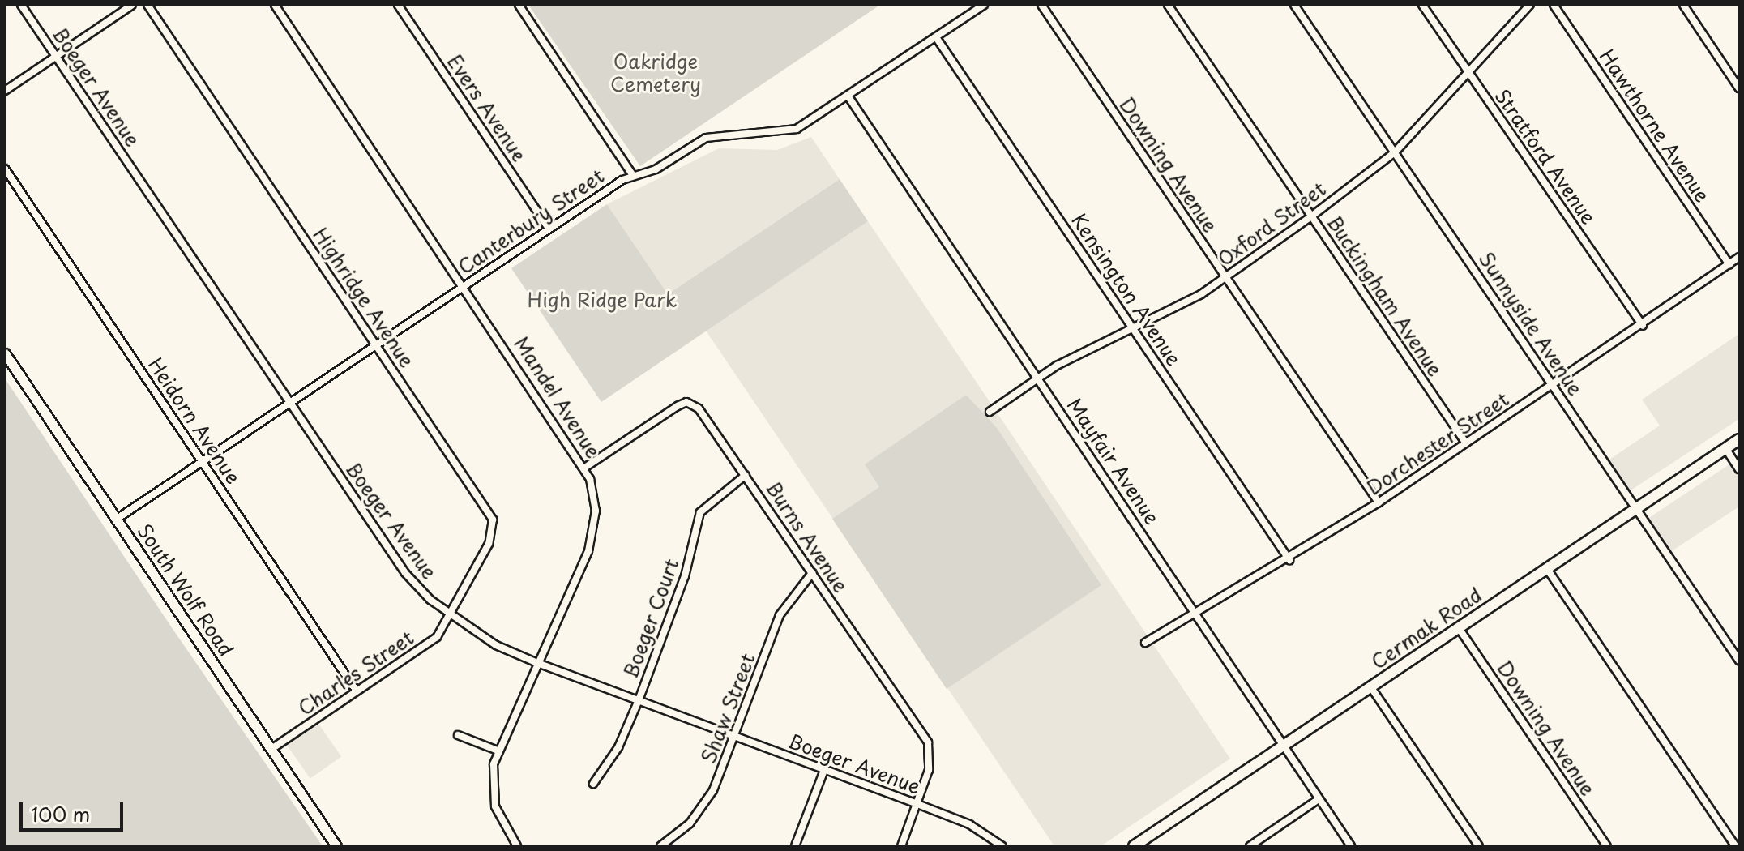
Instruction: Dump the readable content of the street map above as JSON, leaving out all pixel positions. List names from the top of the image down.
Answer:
{
  "streets": {
    "main road": ["South Wolf Road", "Cermak Road"],
    "street": [
      "Boeger Avenue",
      "Evers Avenue",
      "Hawthorne Avenue",
      "Stratford Avenue",
      "Downing Avenue",
      "Canterbury Street",
      "Oxford Street",
      "Kensington Avenue",
      "Buckingham Avenue",
      "Highridge Avenue",
      "Sunnyside Avenue",
      "Mandel Avenue",
      "Heidorn Avenue",
      "Dorchester Street",
      "Mayfair Avenue",
      "Burns Avenue",
      "Boeger Court",
      "Charles Street",
      "Shaw Street"
    ]
  },
  "crossings": [
    ["Boeger Avenue", "Canterbury Street"],
    ["Boeger Avenue", "Highridge Avenue"],
    ["Boeger Avenue", "Mandel Avenue"],
    ["Boeger Avenue", "Burns Avenue"],
    ["Boeger Avenue", "Boeger Court"],
    ["Boeger Avenue", "Charles Street"],
    ["Boeger Avenue", "Shaw Street"],
    ["Evers Avenue", "Canterbury Street"],
    ["Hawthorne Avenue", "Dorchester Street"],
    ["Stratford Avenue", "Oxford Street"],
    ["Stratford Avenue", "Dorchester Street"],
    ["Downing Avenue", "Oxford Street"],
    ["Downing Avenue", "Dorchester Street"],
    ["Downing Avenue", "Cermak Road"],
    ["Canterbury Street", "Kensington Avenue"],
    ["Canterbury Street", "Highridge Avenue"],
    ["Canterbury Street", "Mandel Avenue"],
    ["Canterbury Street", "Heidorn Avenue"],
    ["Canterbury Street", "Mayfair Avenue"],
    ["Canterbury Street", "South Wolf Road"],
    ["Oxford Street", "Kensington Avenue"],
    ["Oxford Street", "Buckingham Avenue"],
    ["Oxford Street", "Sunnyside Avenue"],
    ["Oxford Street", "Mayfair Avenue"],
    ["Kensington Avenue", "Dorchester Street"],
    ["Buckingham Avenue", "Dorchester Street"],
    ["Highridge Avenue", "Charles Street"],
    ["Sunnyside Avenue", "Dorchester Street"],
    ["Sunnyside Avenue", "Cermak Road"],
    ["Mandel Avenue", "Burns Avenue"],
    ["Heidorn Avenue", "Charles Street"],
    ["Dorchester Street", "Mayfair Avenue"],
    ["Mayfair Avenue", "Cermak Road"],
    ["Burns Avenue", "Boeger Court"],
    ["Burns Avenue", "Shaw Street"],
    ["South Wolf Road", "Charles Street"]
  ],
  "parks": ["Oakridge Cemetery", "High Ridge Park"],
  "scale_bar": "100 m"
}
